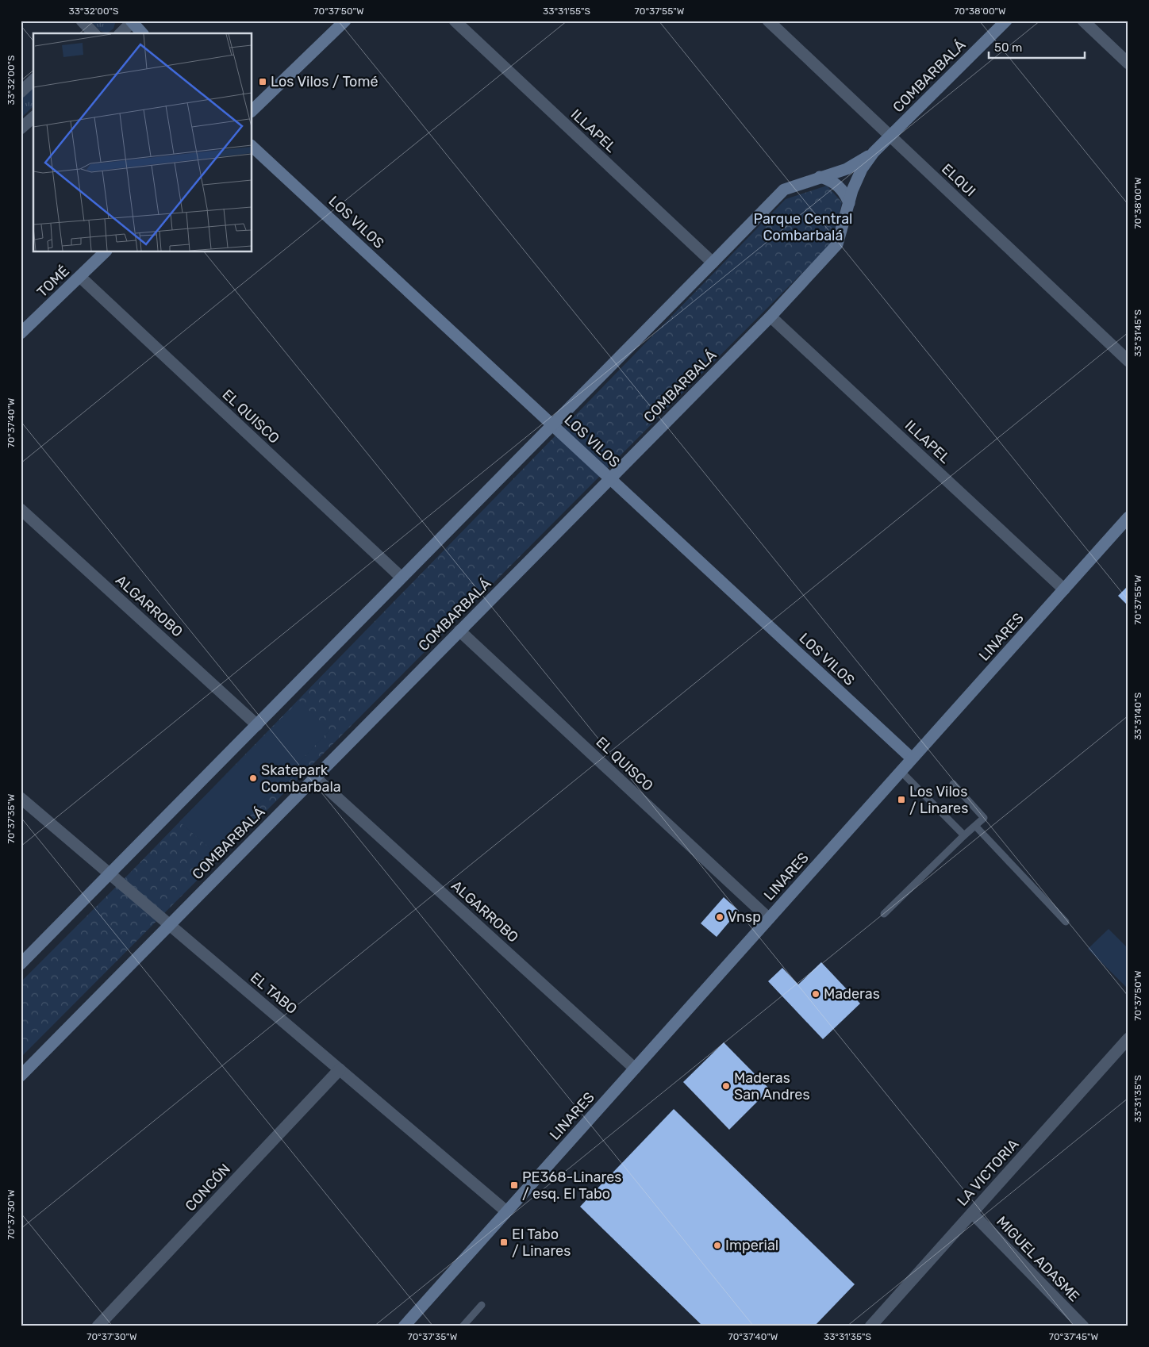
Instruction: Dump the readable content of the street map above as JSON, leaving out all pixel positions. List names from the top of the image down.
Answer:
{
  "streets": {
    "main road": [
      "COMBARBALÁ",
      "LOS VILOS",
      "TOMÉ",
      "LINARES"
    ],
    "street": [
      "ILLAPEL",
      "ELQUI",
      "EL QUISCO",
      "ALGARROBO",
      "EL TABO",
      "LA VICTORIA",
      "CONCÓN",
      "MIGUEL ADASME"
    ]
  },
  "crossings": [
    ["COMBARBALÁ", "ILLAPEL"],
    ["COMBARBALÁ", "ELQUI"],
    ["COMBARBALÁ", "LOS VILOS"],
    ["COMBARBALÁ", "EL QUISCO"],
    ["COMBARBALÁ", "ALGARROBO"],
    ["COMBARBALÁ", "EL TABO"],
    ["ILLAPEL", "LINARES"],
    ["LOS VILOS", "LINARES"],
    ["TOMÉ", "EL QUISCO"],
    ["EL QUISCO", "LINARES"],
    ["ALGARROBO", "LINARES"],
    ["LINARES", "EL TABO"],
    ["EL TABO", "CONCÓN"],
    ["LA VICTORIA", "MIGUEL ADASME"]
  ],
  "parks": ["Parque Central Combarbalá"],
  "places": {
    "transit": [
      "Los Vilos / Tomé",
      "Los Vilos / Linares",
      "PE368-Linares / esq. El Tabo",
      "El Tabo / Linares"
    ],
    "other": [
      "Skatepark Combarbala",
      "Vnsp",
      "Maderas",
      "Maderas San Andres",
      "Imperial"
    ]
  },
  "scale_bar": "50 m",
  "coordinates": [
    "33°32'00\"S",
    "70°37'50\"W",
    "33°31'55\"S",
    "70°37'55\"W",
    "70°38'00\"W",
    "33°31'45\"S",
    "70°37'40\"W",
    "33°31'40\"S",
    "70°37'35\"W",
    "33°31'35\"S",
    "70°37'30\"W",
    "70°37'45\"W"
  ]
}
